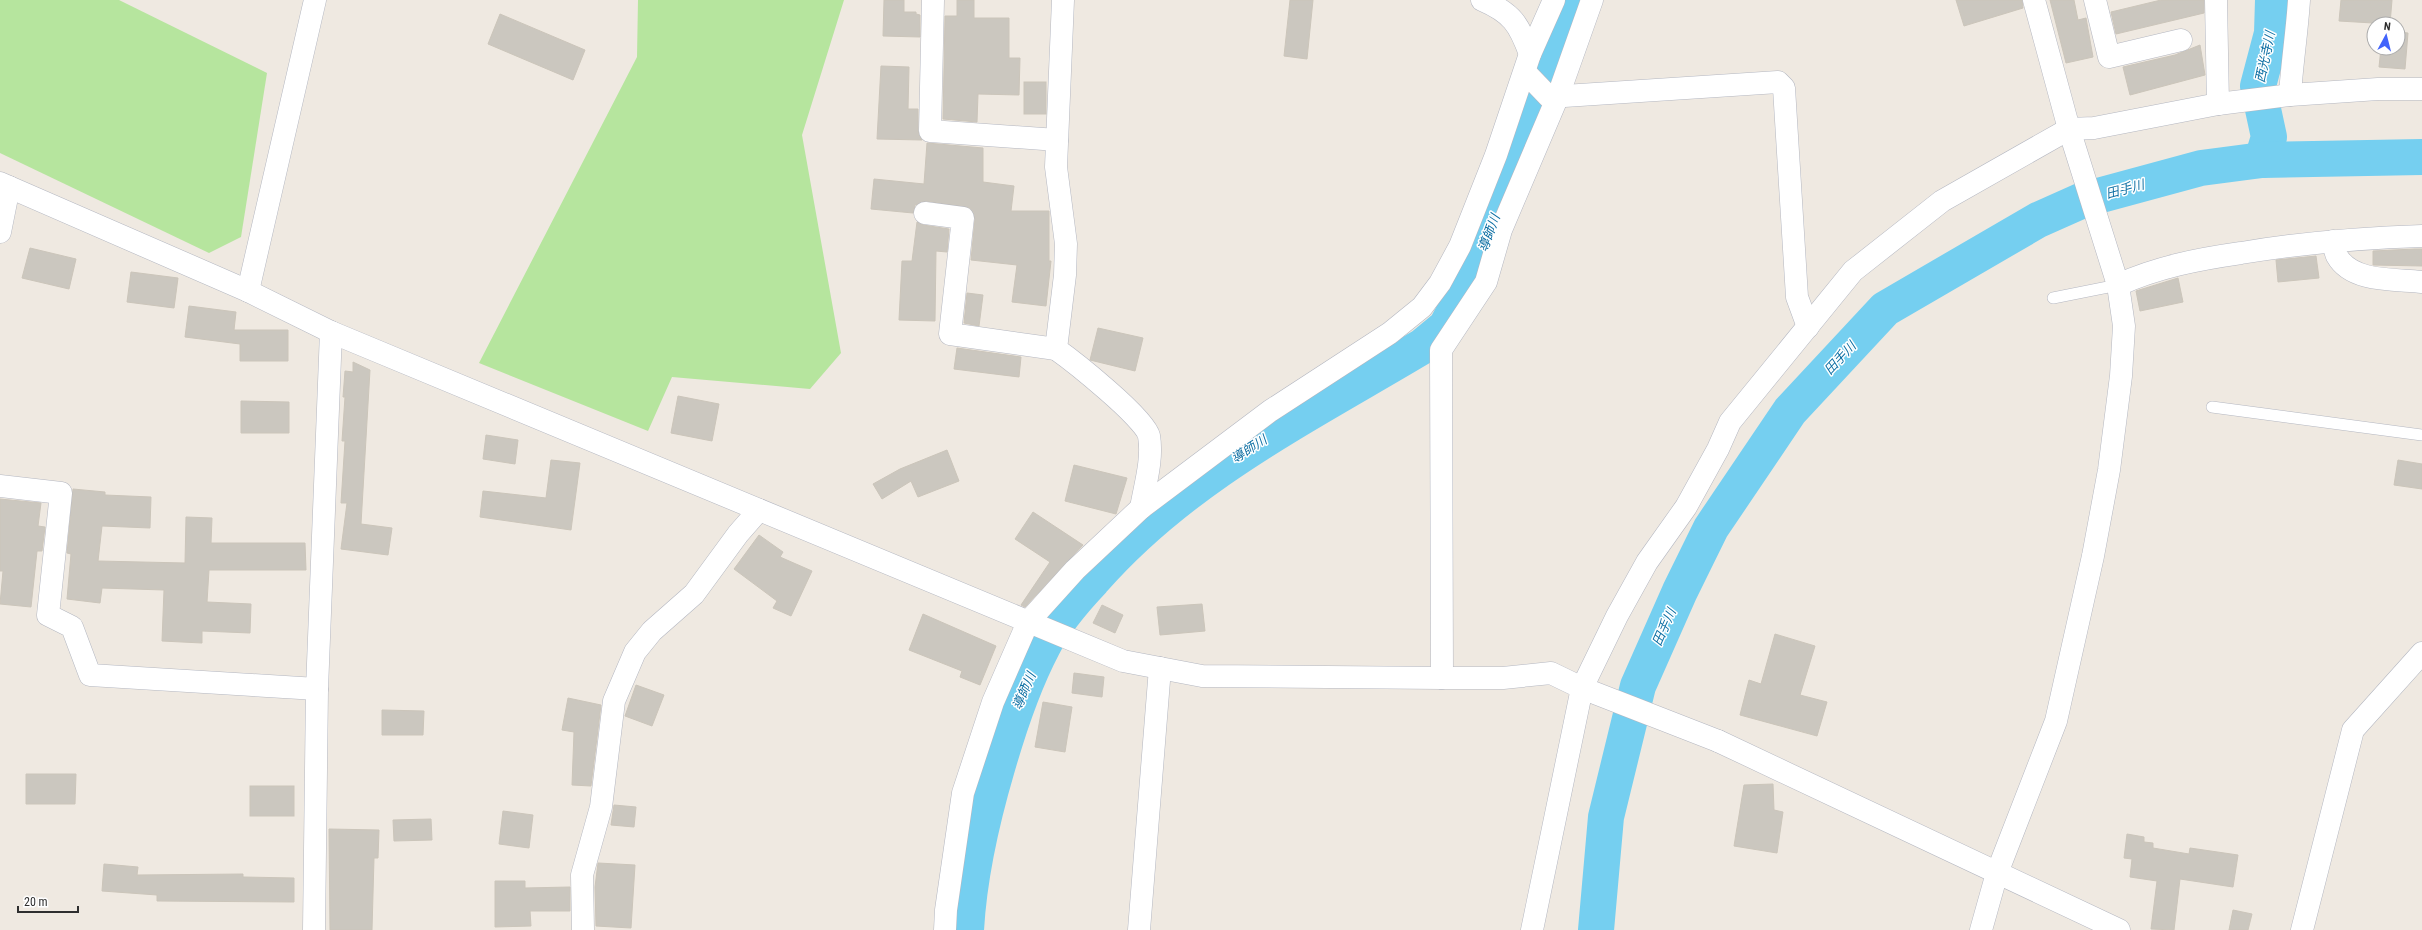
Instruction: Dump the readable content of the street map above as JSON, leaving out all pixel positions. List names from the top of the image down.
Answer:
{
  "water": ["西光寺川", "田手川", "導師川"],
  "scale_bar": "20 m",
  "north": "top"
}
